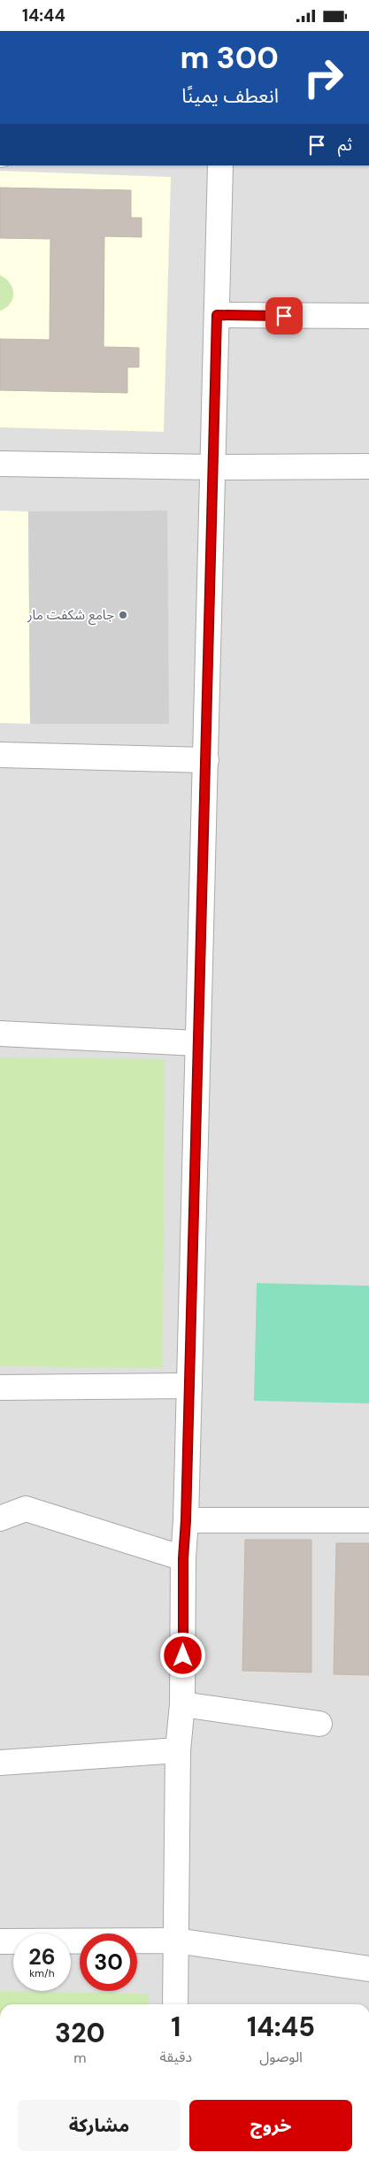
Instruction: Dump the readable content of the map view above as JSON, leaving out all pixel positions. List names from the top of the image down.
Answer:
{
  "places": ["جامع شكفت مار"],
  "page": {
    "status": "14:44",
    "turn": ["300 m", "انعطف يمينًا"],
    "then": "ثم",
    "speed": "26 km/h",
    "limit": "30",
    "eta": [
      "14:45",
      "الوصول",
      "1",
      "دقيقة",
      "320",
      "m"
    ],
    "buttons": ["خروج", "مشاركة"]
  }
}
